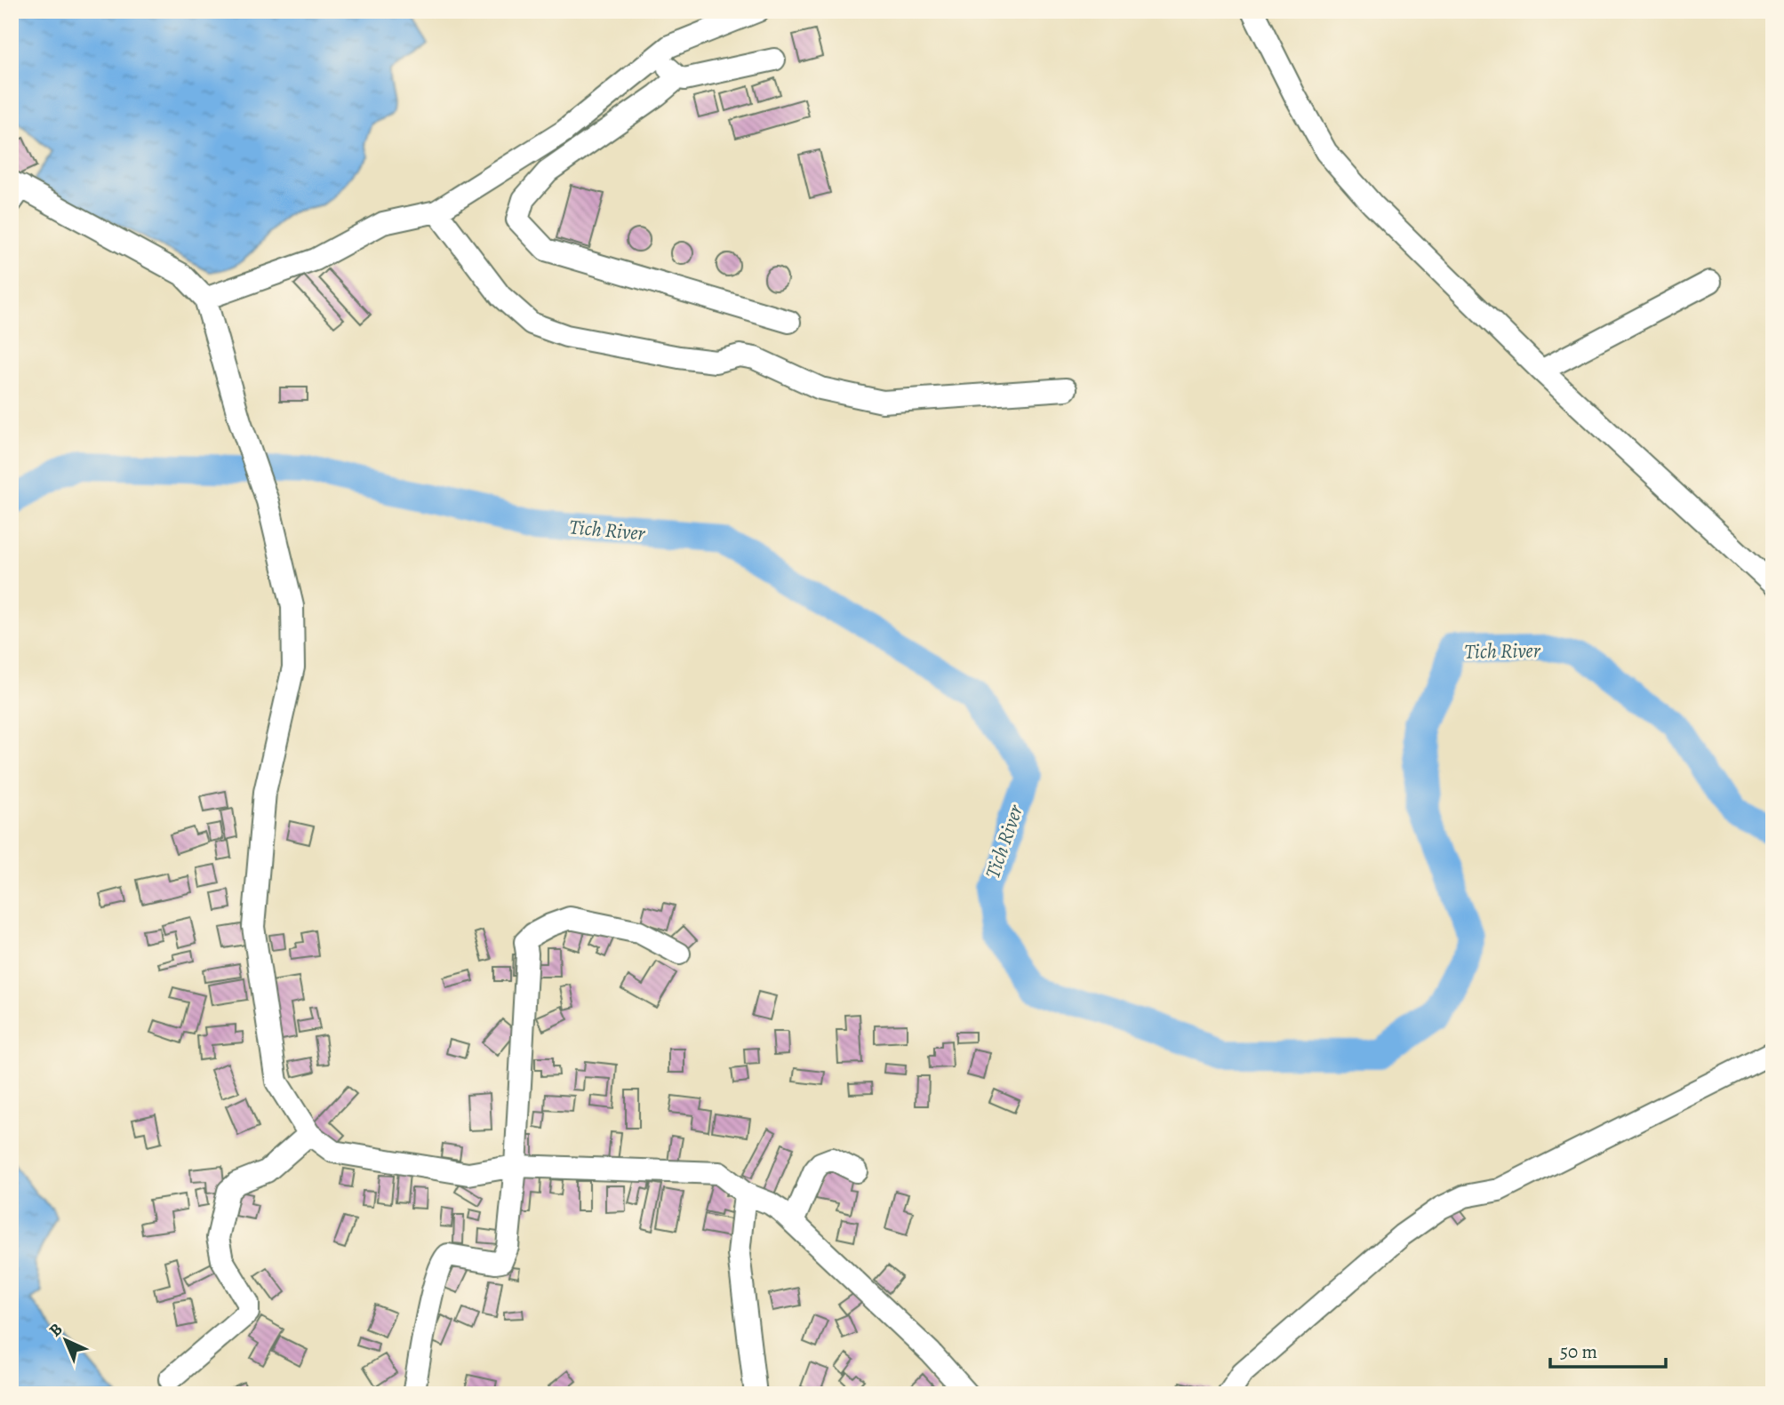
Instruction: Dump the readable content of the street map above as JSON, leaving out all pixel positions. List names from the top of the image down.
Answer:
{
  "water": ["Tich River"],
  "scale_bar": "50 m",
  "north": "top left"
}
